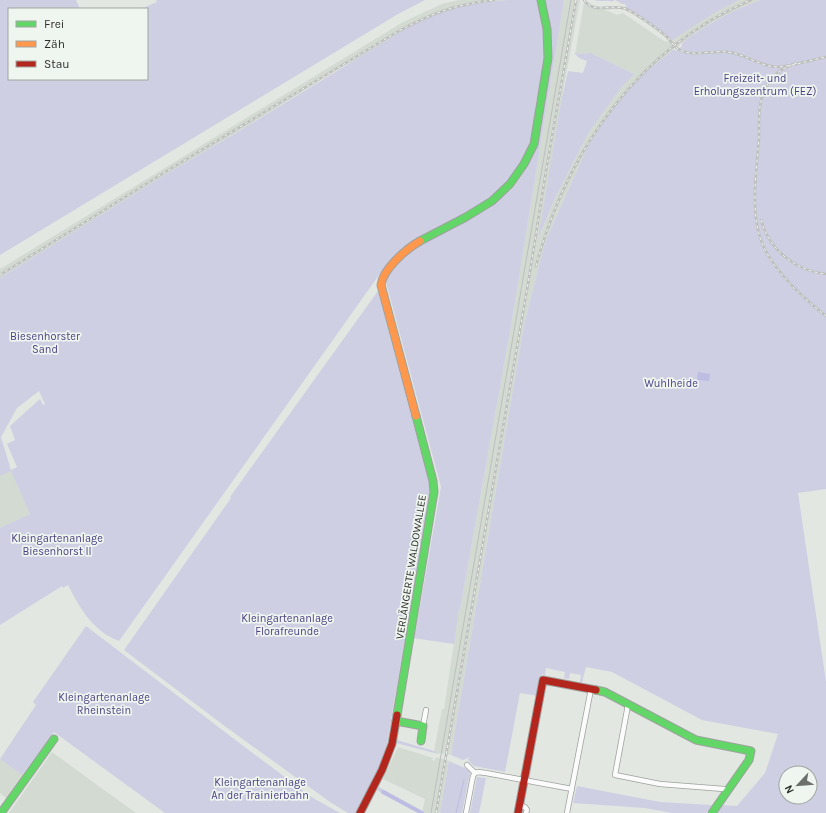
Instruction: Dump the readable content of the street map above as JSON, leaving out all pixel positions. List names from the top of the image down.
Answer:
{
  "streets": {
    "street": ["VERLÄNGERTE WALDOWALLEE"]
  },
  "parks": [
    "Freizeit- und Erholungszentrum (FEZ)",
    "Biesenhorster Sand",
    "Wuhlheide",
    "Kleingartenanlage Biesenhorst II",
    "Kleingartenanlage Florafreunde",
    "Kleingartenanlage Rheinstein",
    "Kleingartenanlage An der Trainierbahn"
  ],
  "legend": ["Frei", "Zäh", "Stau"],
  "north": "bottom left"
}
